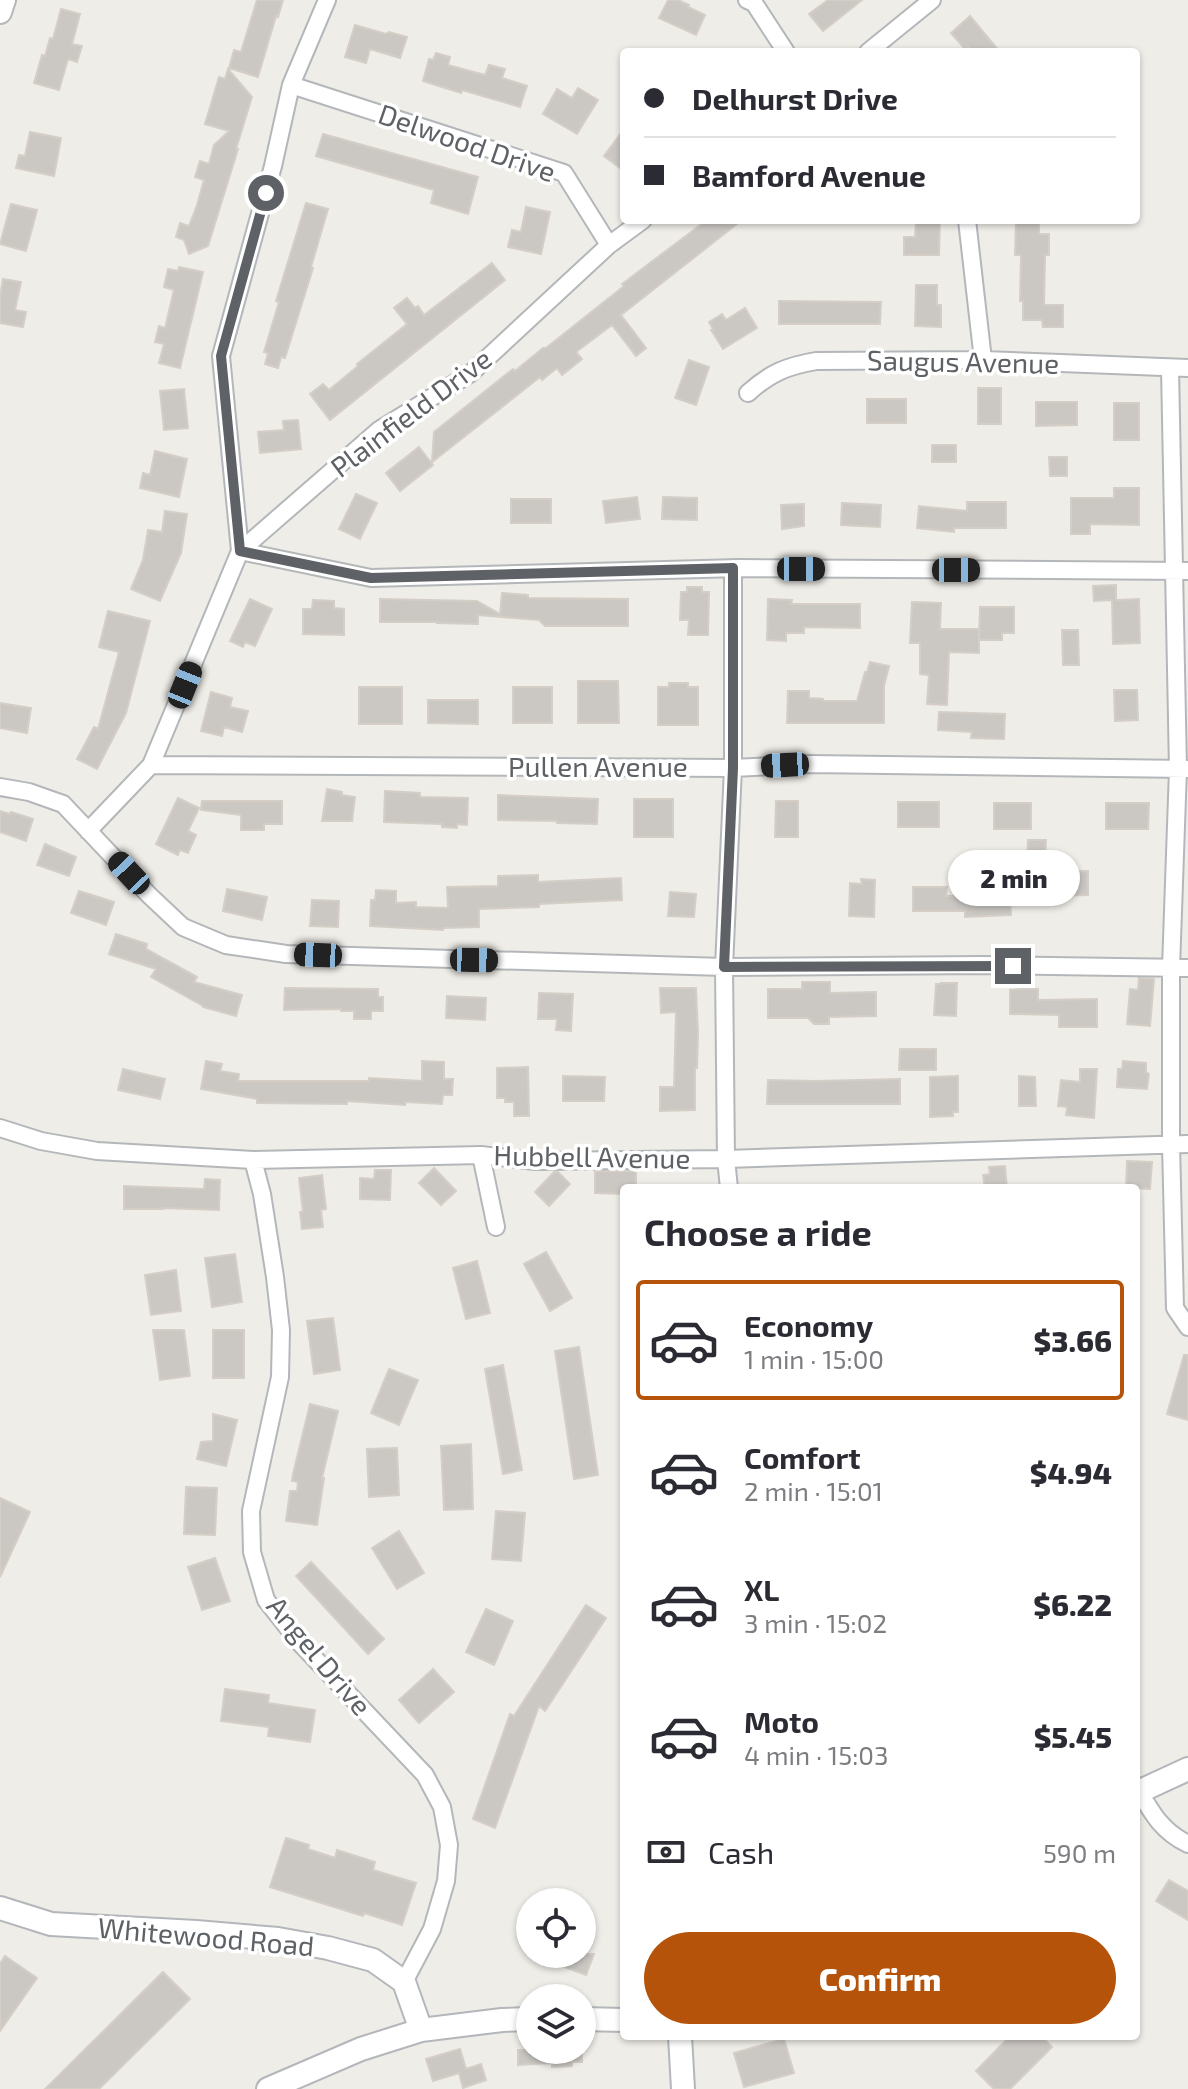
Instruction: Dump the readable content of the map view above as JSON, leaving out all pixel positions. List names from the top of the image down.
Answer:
{
  "streets": {
    "street": [
      "Delwood Drive",
      "Saugus Avenue",
      "Plainfield Drive",
      "Pullen Avenue",
      "Hubbell Avenue",
      "Angel Drive",
      "Whitewood Road"
    ]
  },
  "crossings": [
    ["Delwood Drive", "Plainfield Drive"],
    ["Plainfield Drive", "Pullen Avenue"],
    ["Hubbell Avenue", "Angel Drive"],
    ["Angel Drive", "Whitewood Road"]
  ],
  "page": {
    "banner": ["Delhurst Drive", "Bamford Avenue"],
    "bubble": "2 min",
    "heading": "Choose a ride",
    "list": [
      {
        "name": "Economy",
        "note": "1 min · 15:00",
        "value": "$3.66"
      },
      {
        "name": "Comfort",
        "note": "2 min · 15:01",
        "value": "$4.94"
      },
      {
        "name": "XL",
        "note": "3 min · 15:02",
        "value": "$6.22"
      },
      {
        "name": "Moto",
        "note": "4 min · 15:03",
        "value": "$5.45"
      }
    ],
    "pay": ["Cash", "590 m"],
    "buttons": "Confirm"
  }
}
